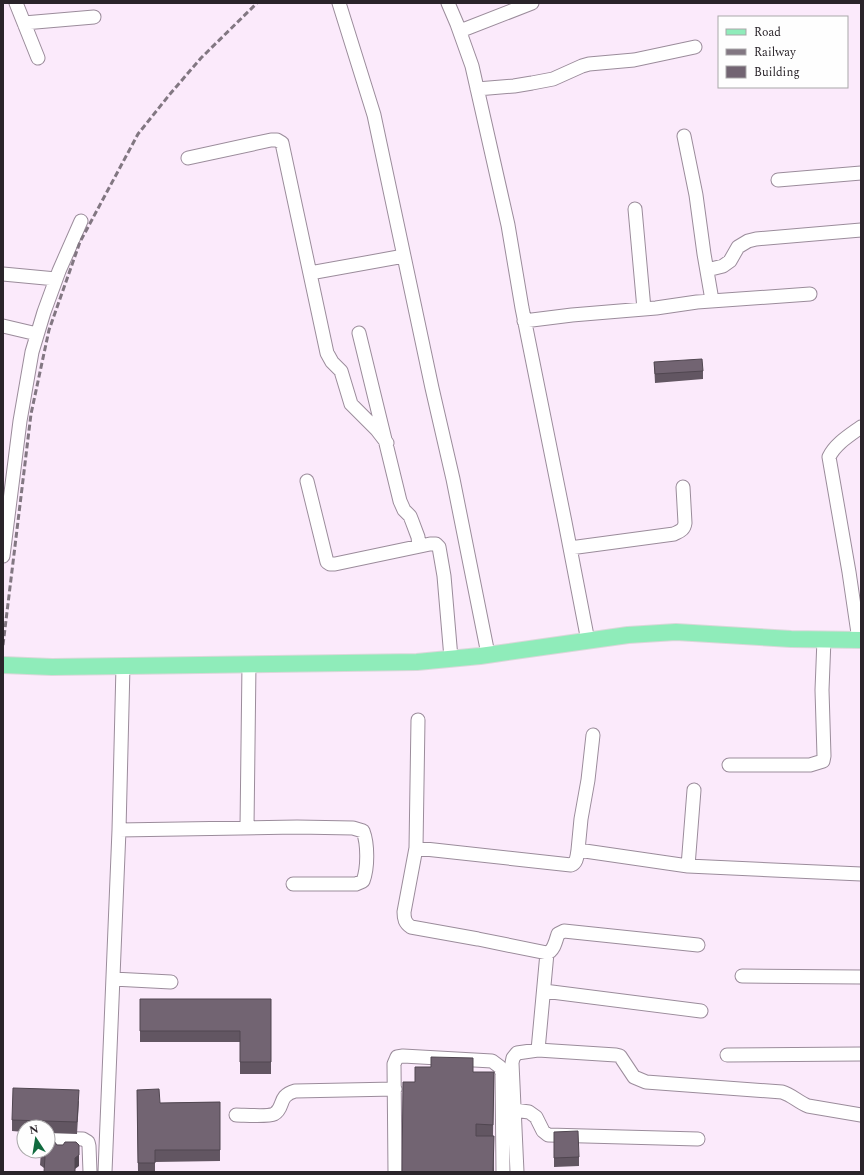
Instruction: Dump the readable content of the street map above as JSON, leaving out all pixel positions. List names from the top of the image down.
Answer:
{
  "legend": ["Road", "Railway", "Building"],
  "north": "top"
}
